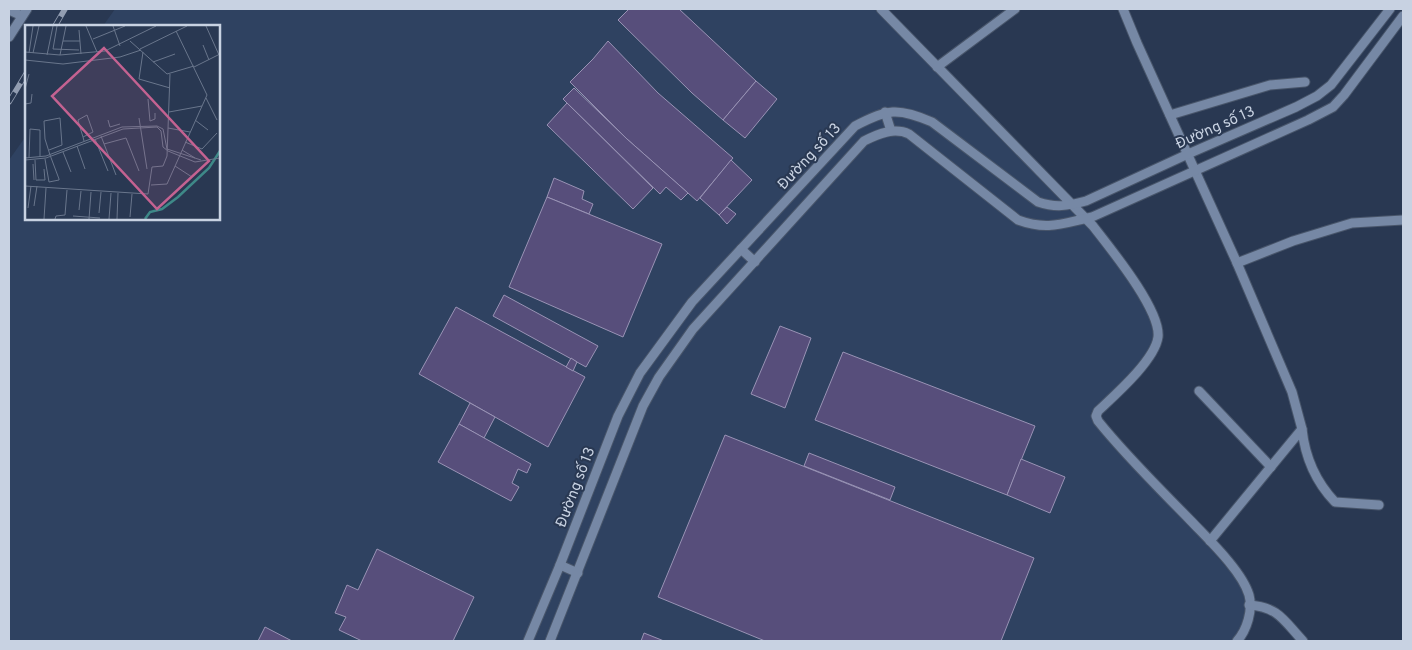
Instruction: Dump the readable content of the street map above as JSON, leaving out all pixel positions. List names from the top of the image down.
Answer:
{
  "streets": {
    "street": ["Đường số 13"]
  }
}
